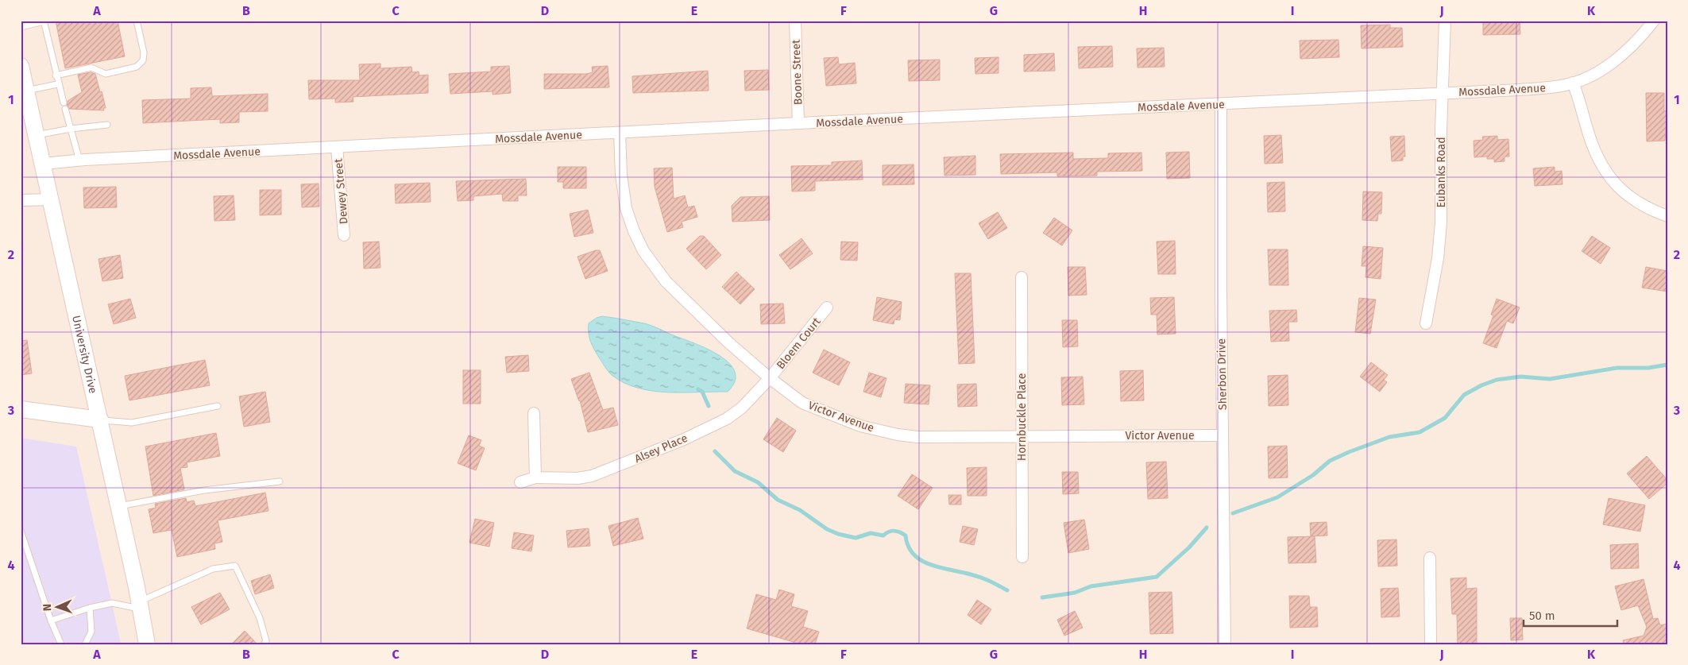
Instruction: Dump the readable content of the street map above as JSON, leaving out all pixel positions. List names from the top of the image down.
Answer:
{
  "streets": {
    "main road": ["University Drive"],
    "street": [
      "Boone Street",
      "Mossdale Avenue",
      "Eubanks Road",
      "Dewey Street",
      "Bloem Court",
      "Sherbon Drive",
      "Victor Avenue",
      "Hornbuckle Place",
      "Alsey Place"
    ]
  },
  "crossings": [
    ["Boone Street", "Mossdale Avenue"],
    ["Mossdale Avenue", "Eubanks Road"],
    ["Mossdale Avenue", "Dewey Street"],
    ["Mossdale Avenue", "University Drive"],
    ["Mossdale Avenue", "Sherbon Drive"],
    ["Mossdale Avenue", "Victor Avenue"],
    ["Bloem Court", "Victor Avenue"],
    ["Bloem Court", "Alsey Place"],
    ["Sherbon Drive", "Victor Avenue"],
    ["Victor Avenue", "Hornbuckle Place"],
    ["Victor Avenue", "Alsey Place"]
  ],
  "scale_bar": "50 m",
  "north": "left",
  "grid": {
    "columns": [
      "A",
      "B",
      "C",
      "D",
      "E",
      "F",
      "G",
      "H",
      "I",
      "J",
      "K"
    ],
    "rows": [
      "1",
      "2",
      "3",
      "4"
    ]
  }
}
